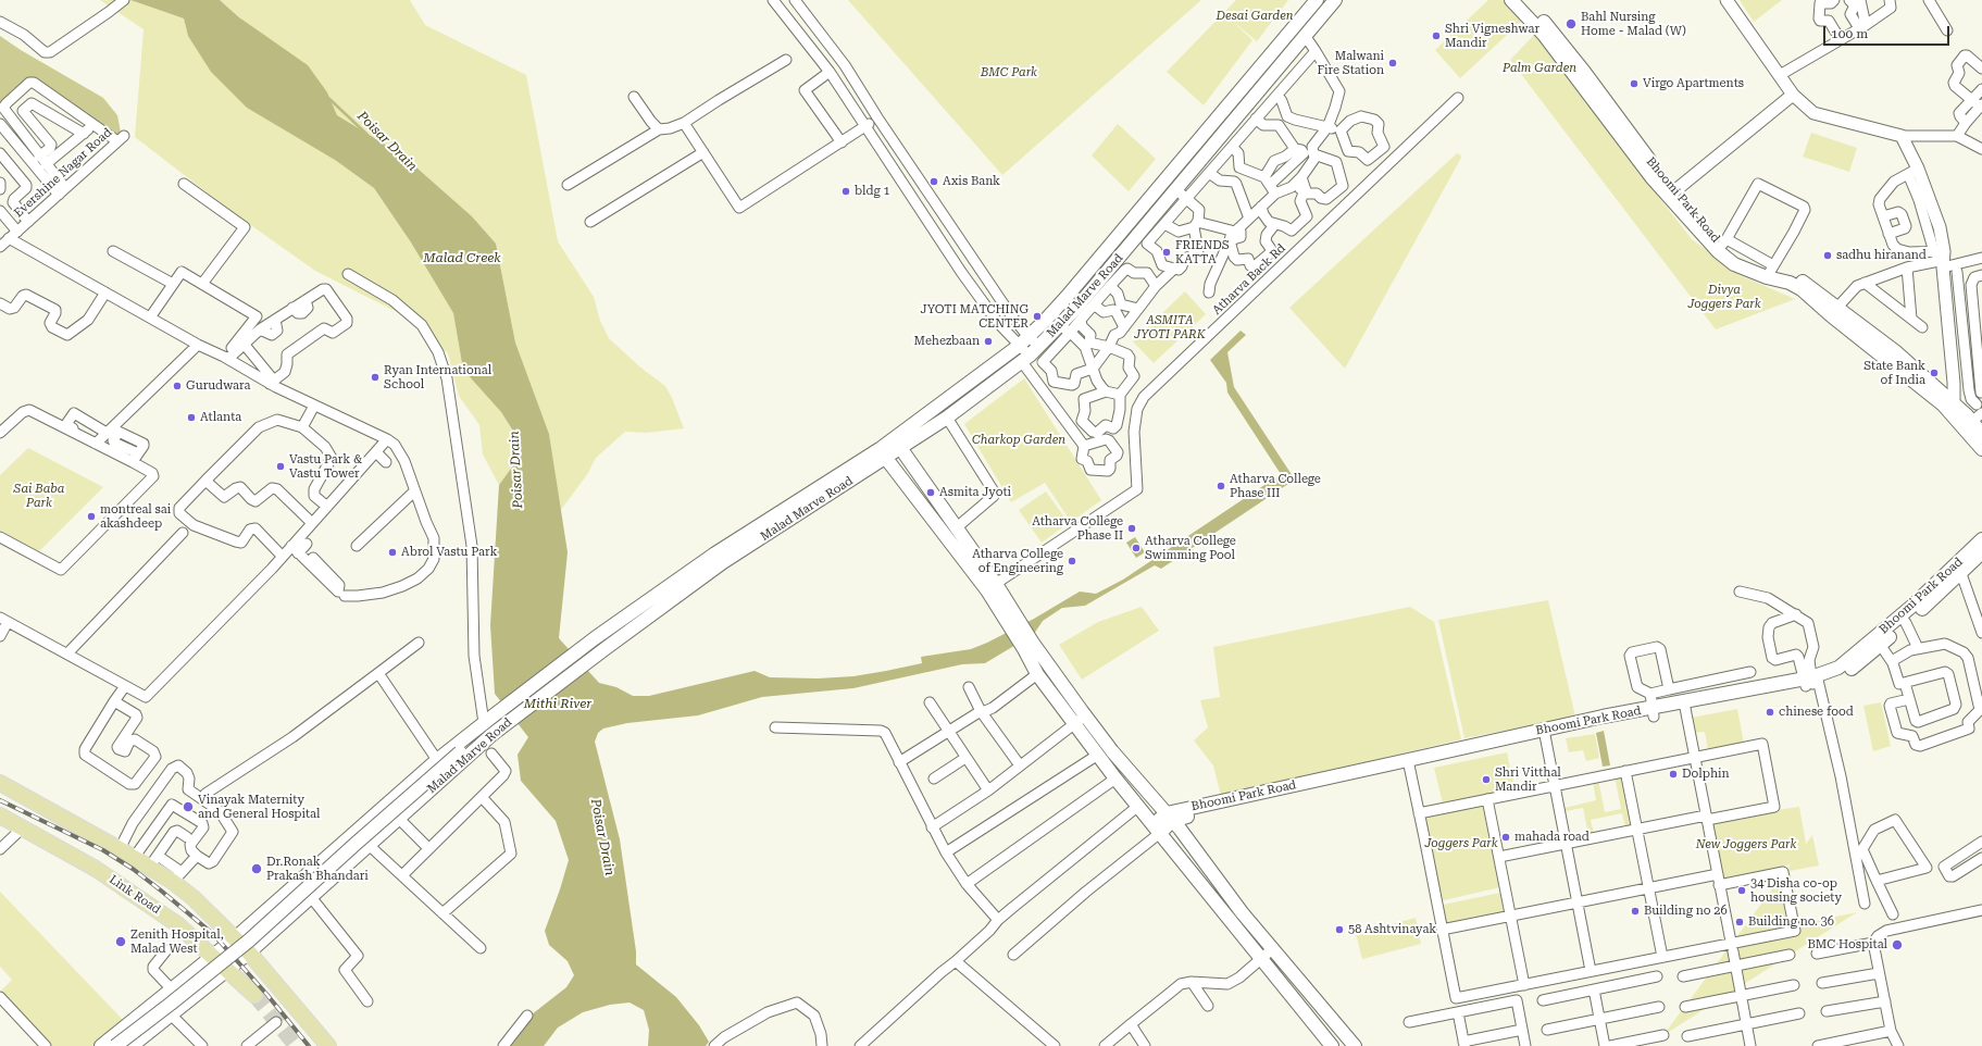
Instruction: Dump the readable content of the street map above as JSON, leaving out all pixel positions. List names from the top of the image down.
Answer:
{
  "streets": {
    "main road": ["Bhoomi Park Road", "Malad Marve Road", "Link Road"],
    "street": ["Evershine Nagar Road", "Atharva Back Rd"]
  },
  "crossings": [
    ["Malad Marve Road", "Link Road"]
  ],
  "water": ["Poisar Drain", "Malad Creek", "Mithi River"],
  "parks": [
    "Desai Garden",
    "Palm Garden",
    "BMC Park",
    "Divya Joggers Park",
    "ASMITA JYOTI PARK",
    "Charkop Garden",
    "Sai Baba Park",
    "Joggers Park",
    "New Joggers Park"
  ],
  "places": [
    "Bahl Nursing Home - Malad (W)",
    "Shri Vigneshwar Mandir",
    "Malwani Fire Station",
    "Virgo Apartments",
    "Axis Bank",
    "bldg 1",
    "FRIENDS KATTA",
    "sadhu hiranand",
    "JYOTI MATCHING CENTER",
    "Mehezbaan",
    "State Bank of India",
    "Ryan International School",
    "Gurudwara",
    "Atlanta",
    "Vastu Park & Vastu Tower",
    "Atharva College Phase III",
    "Asmita Jyoti",
    "montreal sai akashdeep",
    "Atharva College Phase II",
    "Atharva College Swimming Pool",
    "Abrol Vastu Park",
    "Atharva College of Engineering",
    "chinese food",
    "Dolphin",
    "Shri Vitthal Mandir",
    "Vinayak Maternity and General Hospital",
    "mahada road",
    "Dr.Ronak Prakash Bhandari",
    "34 Disha co-op housing society",
    "Building no 26",
    "Building no. 36",
    "58 Ashtvinayak",
    "Zenith Hospital, Malad West",
    "BMC Hospital"
  ],
  "scale_bar": "100 m"
}
